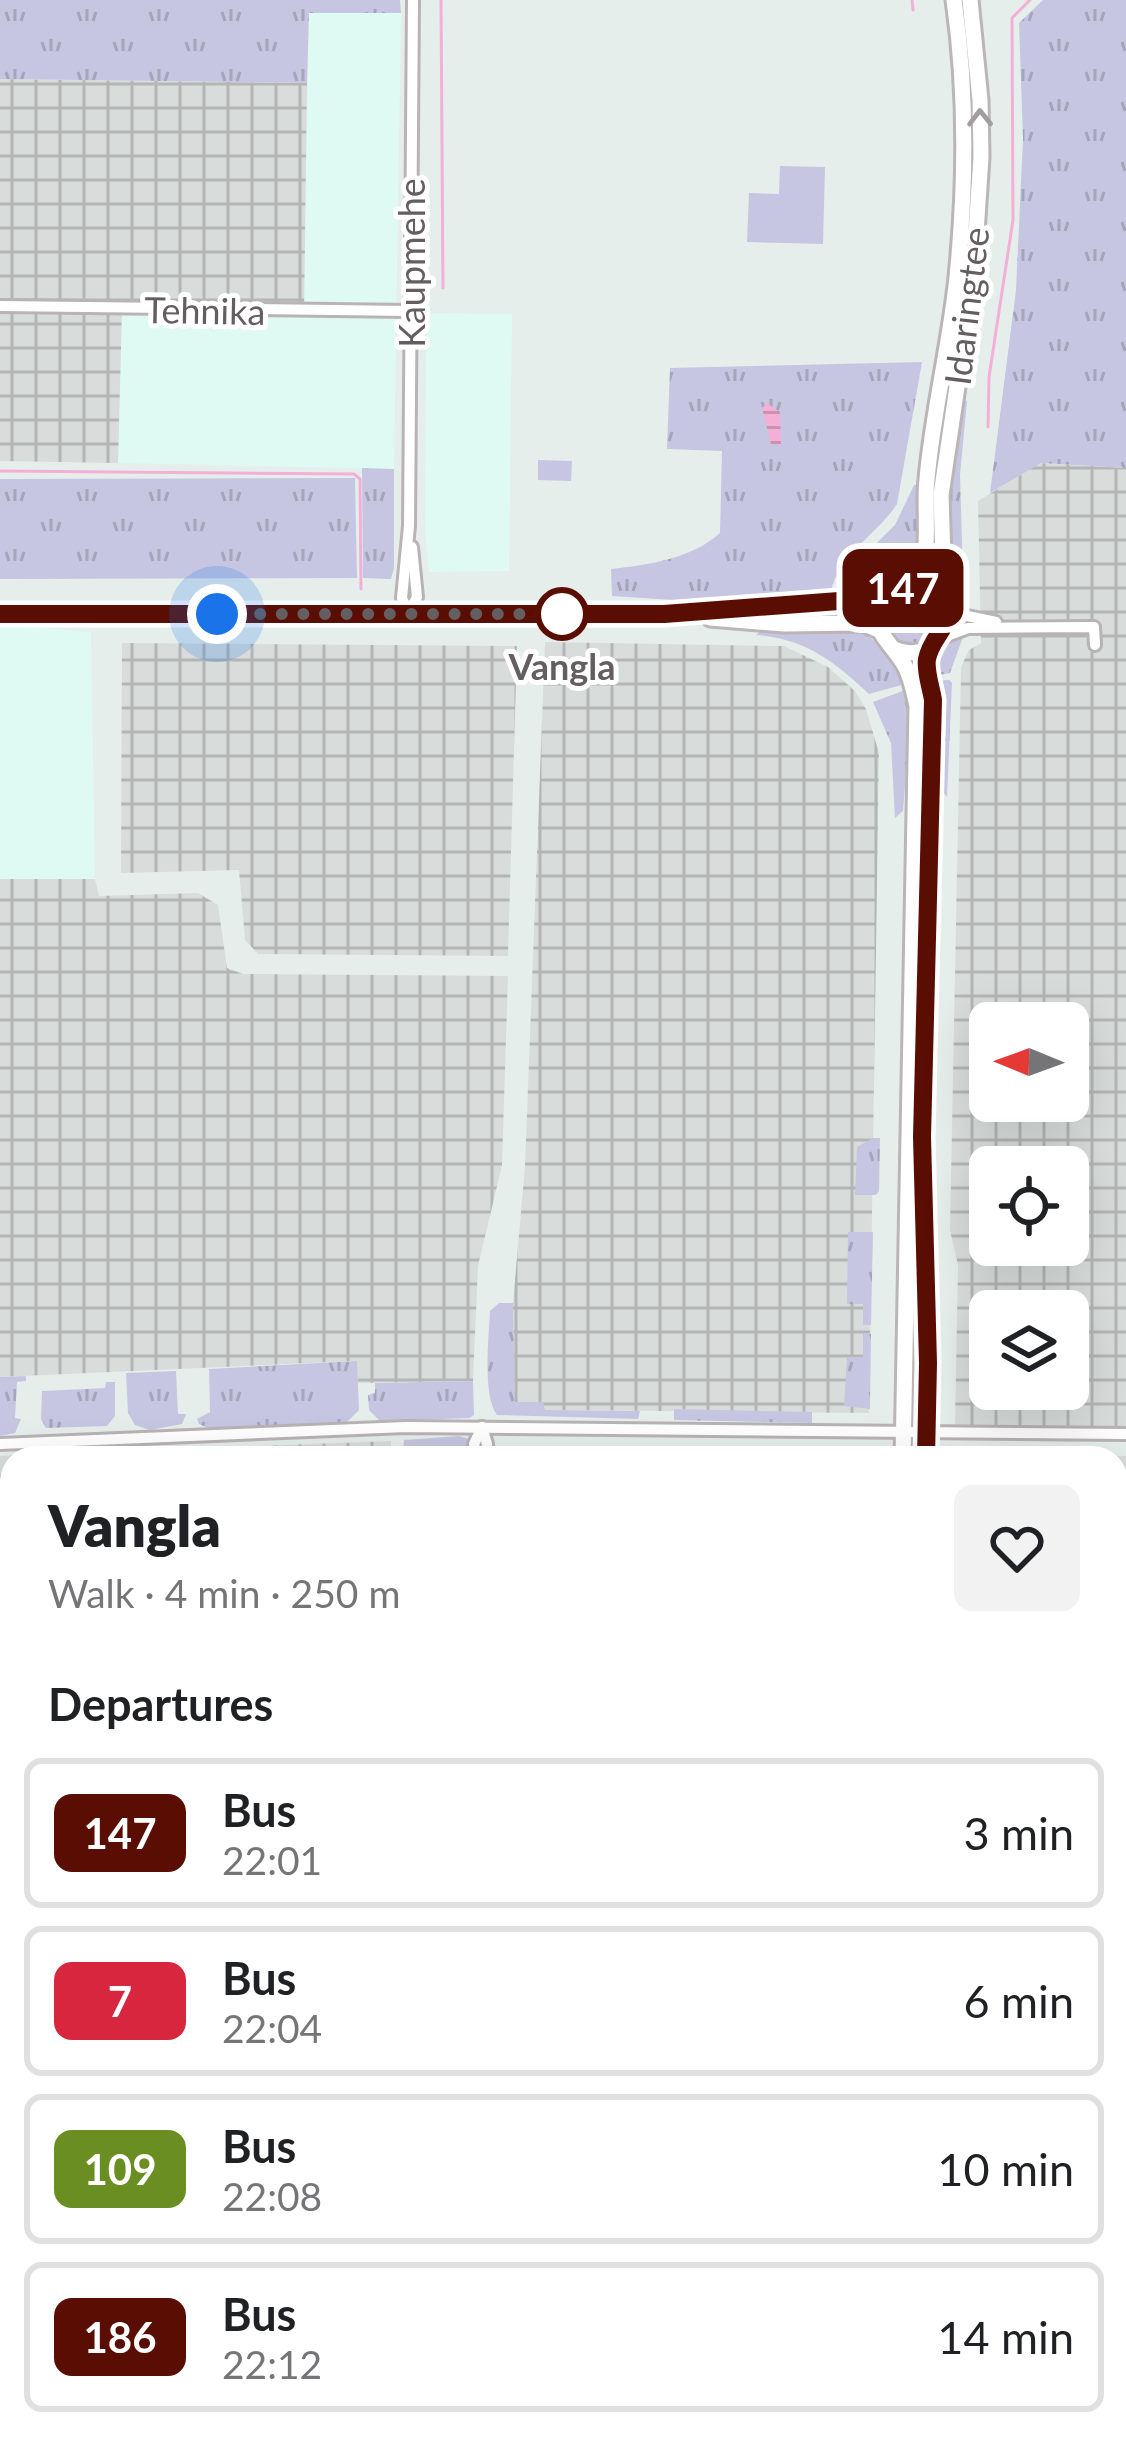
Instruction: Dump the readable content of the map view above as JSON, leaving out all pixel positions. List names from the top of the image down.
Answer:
{
  "streets": {
    "main road": ["Idaringtee"],
    "street": ["Kaupmehe", "Tehnika"]
  },
  "crossings": [
    ["Kaupmehe", "Tehnika"]
  ],
  "places": ["Vangla"],
  "lines": ["bus line 147"],
  "north": "left",
  "page": {
    "on_map": "147",
    "heading": [
      ["Vangla", "Walk · 4 min · 250 m"],
      "Departures"
    ],
    "list": [
      {
        "mark": "147",
        "name": "Bus",
        "note": "22:01",
        "value": "3 min"
      },
      {
        "mark": "7",
        "name": "Bus",
        "note": "22:04",
        "value": "6 min"
      },
      {
        "mark": "109",
        "name": "Bus",
        "note": "22:08",
        "value": "10 min"
      },
      {
        "mark": "186",
        "name": "Bus",
        "note": "22:12",
        "value": "14 min"
      }
    ]
  }
}
